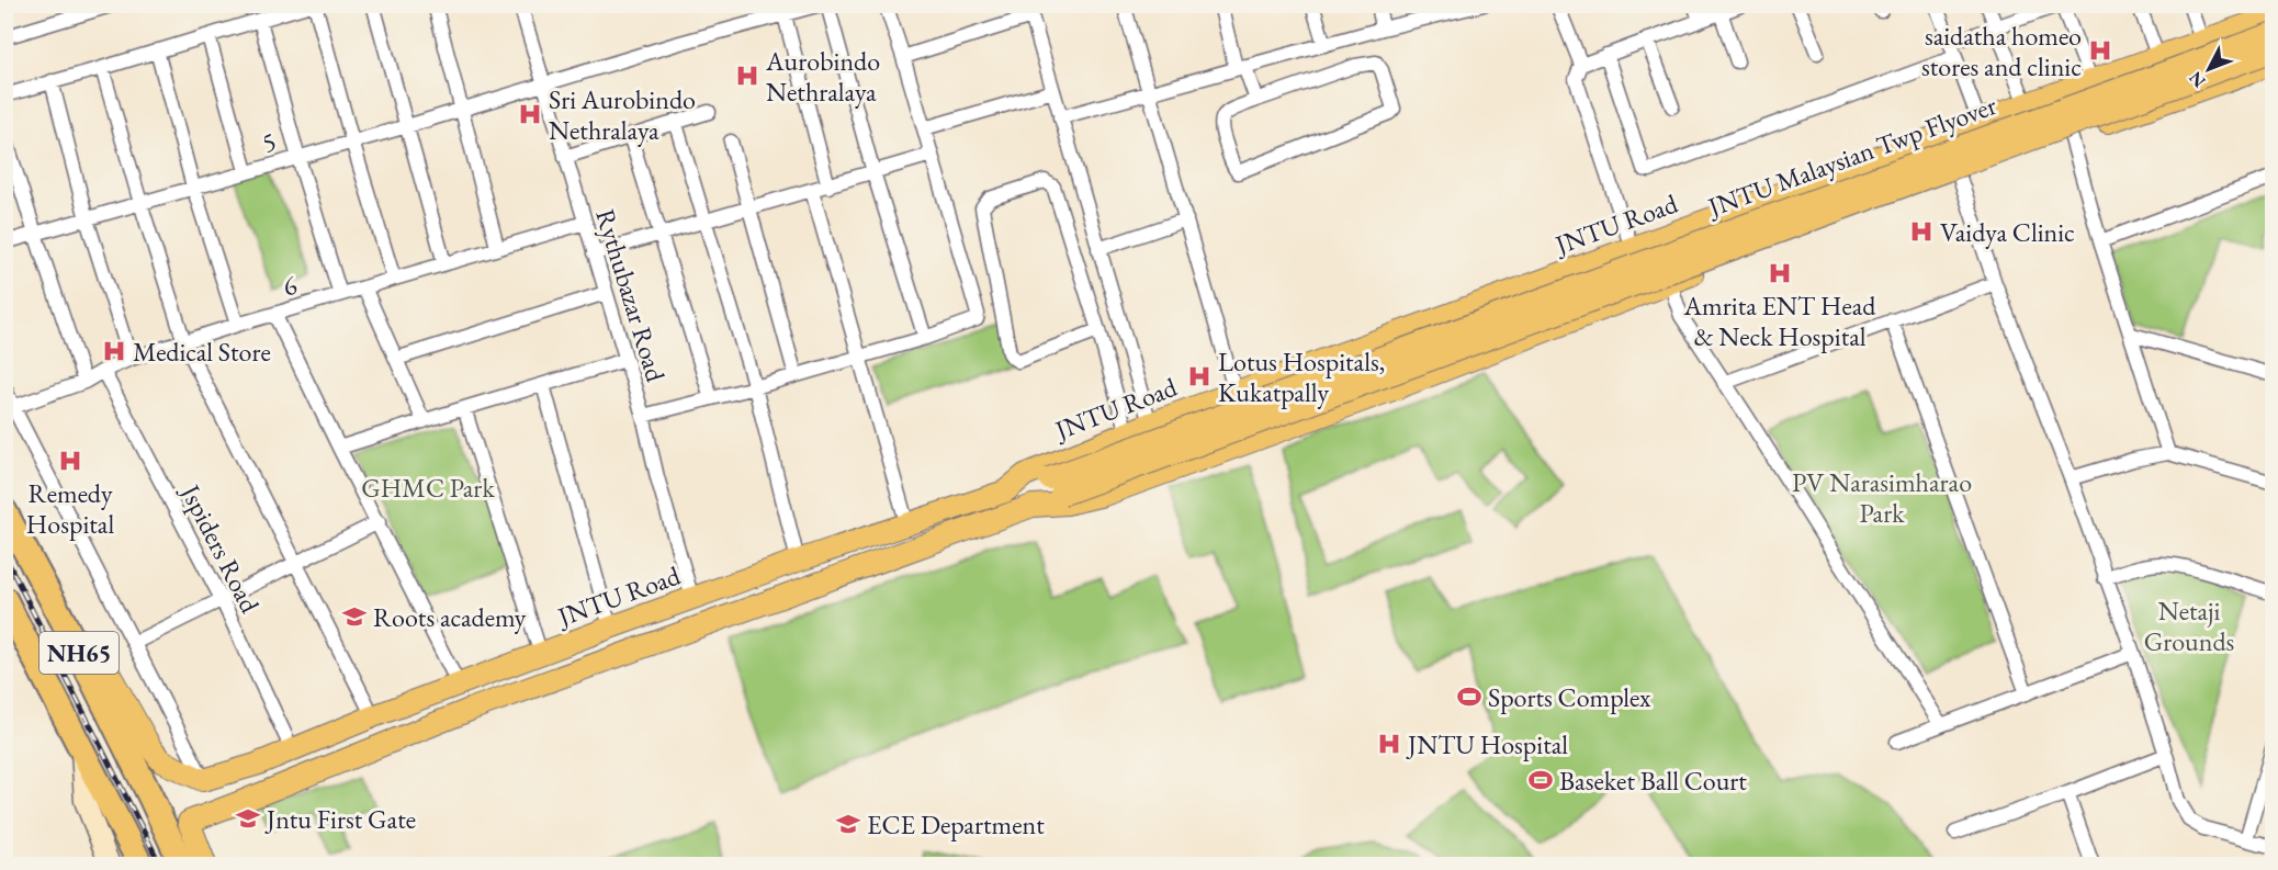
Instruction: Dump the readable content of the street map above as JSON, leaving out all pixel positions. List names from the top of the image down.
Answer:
{
  "streets": {
    "highway": ["NH65"],
    "main road": ["JNTU Malaysian Twp Flyover", "JNTU Road"],
    "street": [
      "5",
      "6",
      "Rythubazar Road",
      "Jspiders Road"
    ]
  },
  "crossings": [
    ["5", "Rythubazar Road"],
    ["JNTU Malaysian Twp Flyover", "JNTU Road"],
    ["JNTU Road", "Rythubazar Road"],
    ["JNTU Road", "Jspiders Road"],
    ["6", "Rythubazar Road"],
    ["6", "Jspiders Road"]
  ],
  "parks": ["PV Narasimharao Park", "GHMC Park", "Netaji Grounds"],
  "places": {
    "hospital": [
      "saidatha homeo stores and clinic",
      "Aurobindo Nethralaya",
      "Sri Aurobindo Nethralaya",
      "Vaidya Clinic",
      "Amrita ENT Head & Neck Hospital",
      "Medical Store",
      "Lotus Hospitals, Kukatpally",
      "Remedy Hospital",
      "JNTU Hospital"
    ],
    "school or university": ["Roots academy", "Jntu First Gate", "ECE Department"],
    "sports": ["Sports Complex", "Baseket Ball Court"]
  },
  "north": "bottom left"
}
